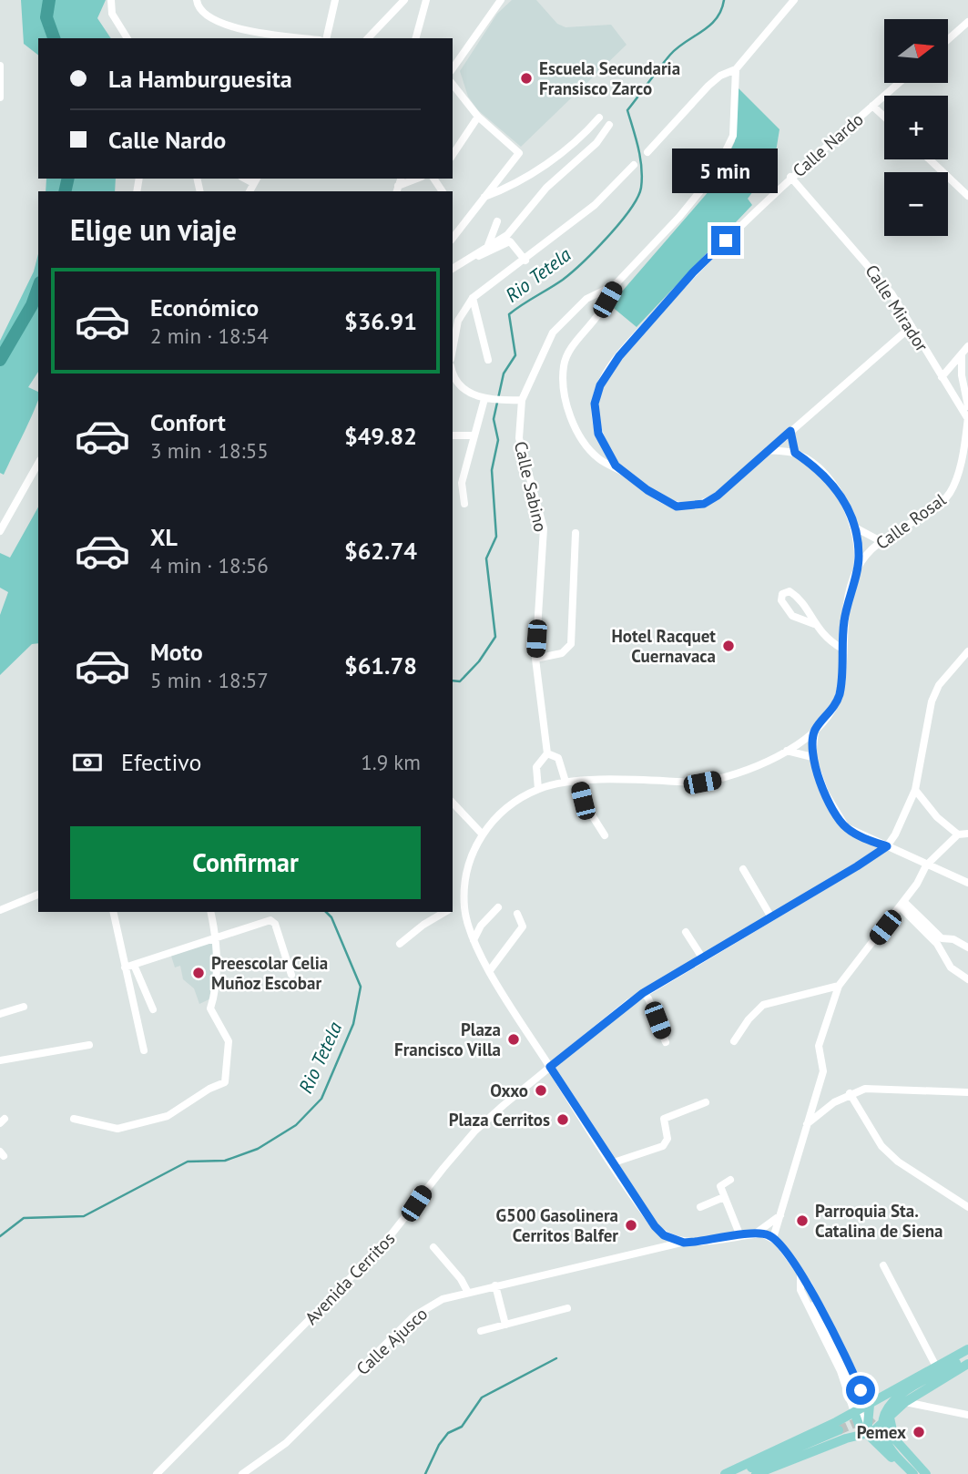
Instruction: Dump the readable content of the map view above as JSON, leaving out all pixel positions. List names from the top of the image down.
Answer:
{
  "streets": {
    "street": [
      "Calle Nardo",
      "Calle Mirador",
      "Calle Sabino",
      "Calle Rosal",
      "Avenida Cerritos",
      "Calle Ajusco"
    ]
  },
  "crossings": [
    ["Calle Nardo", "Calle Mirador"],
    ["Calle Mirador", "Calle Rosal"],
    ["Calle Sabino", "Calle Rosal"]
  ],
  "water": ["Rio Tetela"],
  "places": [
    "Escuela Secundaria Fransisco Zarco",
    "Hotel Racquet Cuernavaca",
    "Preescolar Celia Muñoz Escobar",
    "Plaza Francisco Villa",
    "Oxxo",
    "Plaza Cerritos",
    "Parroquia Sta. Catalina de Siena",
    "G500 Gasolinera Cerritos Balfer",
    "Pemex"
  ],
  "north": "right",
  "page": {
    "map_buttons": ["+", "−"],
    "banner": ["La Hamburguesita", "Calle Nardo"],
    "bubble": "5 min",
    "heading": "Elige un viaje",
    "list": [
      {
        "name": "Económico",
        "note": "2 min · 18:54",
        "value": "$36.91"
      },
      {
        "name": "Confort",
        "note": "3 min · 18:55",
        "value": "$49.82"
      },
      {
        "name": "XL",
        "note": "4 min · 18:56",
        "value": "$62.74"
      },
      {
        "name": "Moto",
        "note": "5 min · 18:57",
        "value": "$61.78"
      }
    ],
    "pay": ["Efectivo", "1.9 km"],
    "buttons": "Confirmar"
  }
}
